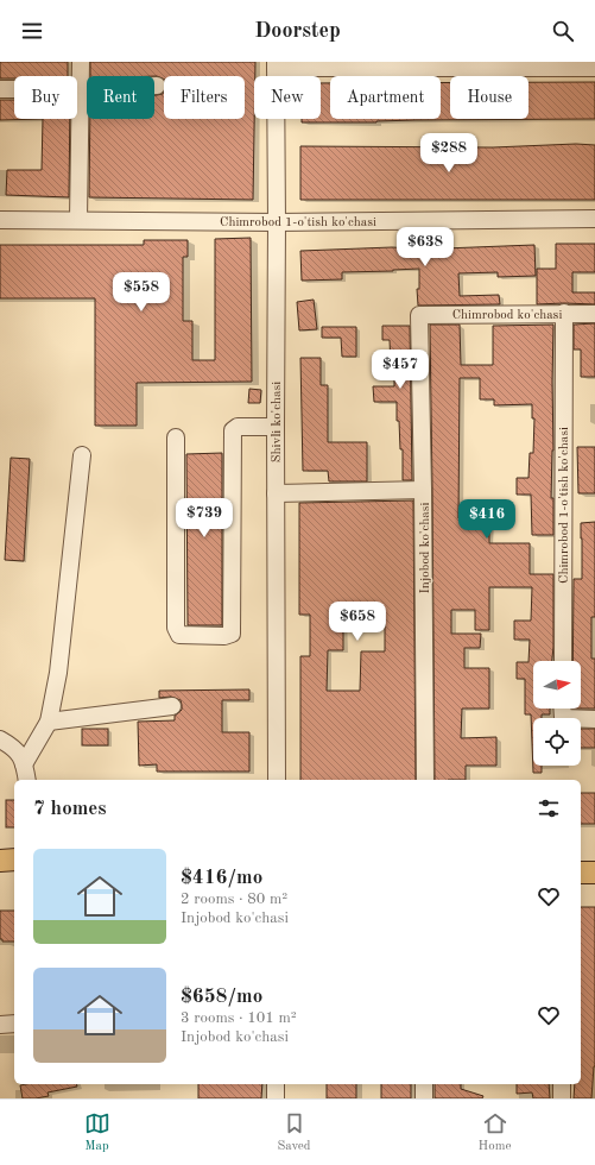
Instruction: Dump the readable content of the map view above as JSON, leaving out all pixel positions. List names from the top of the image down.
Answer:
{
  "streets": {
    "street": [
      "Chimrobod 1-o'tish ko'chasi",
      "Chimrobod ko'chasi",
      "Shivli ko'chasi",
      "Injobod ko'chasi"
    ]
  },
  "crossings": [
    ["Chimrobod 1-o'tish ko'chasi", "Chimrobod ko'chasi"],
    ["Chimrobod 1-o'tish ko'chasi", "Shivli ko'chasi"],
    ["Chimrobod ko'chasi", "Injobod ko'chasi"]
  ],
  "north": "right",
  "page": {
    "header": "Doorstep",
    "chip": [
      "Buy",
      "Rent",
      "Filters",
      "New",
      "Apartment",
      "House"
    ],
    "price": [
      "$288",
      "$638",
      "$558",
      "$457",
      "$739",
      "$416",
      "$658"
    ],
    "heading": "7 homes",
    "list": [
      {
        "name": "$416/mo",
        "note": "2 rooms · 80 m² · Injobod ko'chasi"
      },
      {
        "name": "$658/mo",
        "note": "3 rooms · 101 m² · Injobod ko'chasi"
      }
    ],
    "tabs": ["Map", "Saved", "Home"]
  }
}
